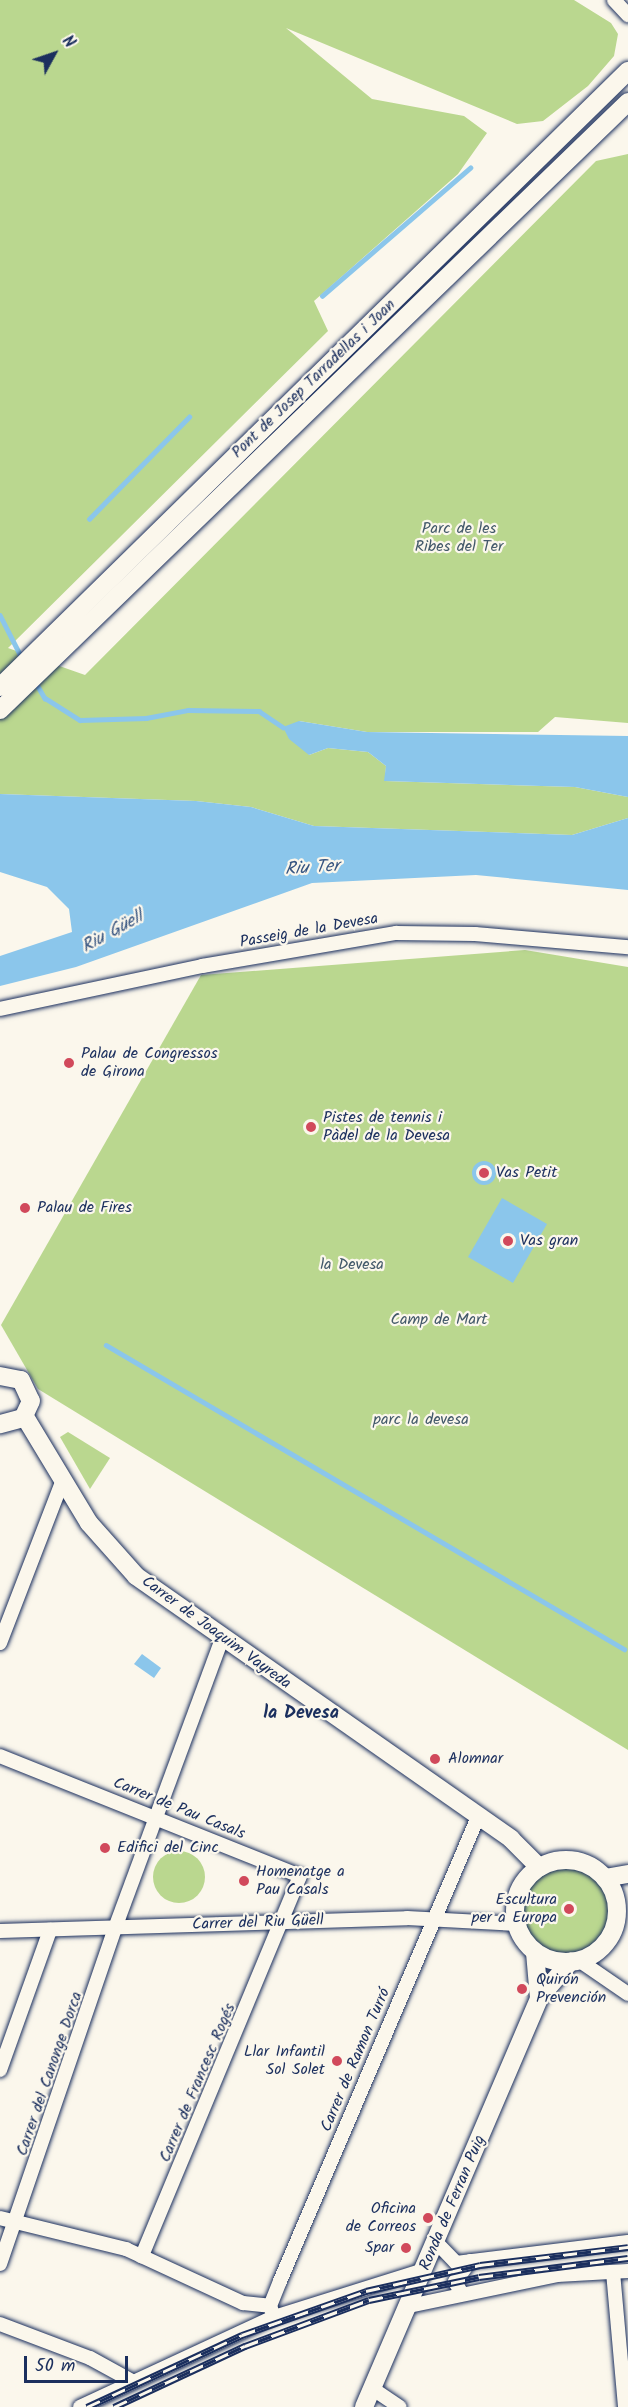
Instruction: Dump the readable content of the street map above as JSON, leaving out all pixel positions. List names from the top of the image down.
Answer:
{
  "streets": {
    "street": [
      "Pont de Josep Tarradellas i Joan",
      "Passeig de la Devesa",
      "Carrer de Joaquim Vayreda",
      "Carrer de Pau Casals",
      "Carrer del Riu Güell",
      "Carrer de Ramon Turró",
      "Carrer del Canonge Dorca",
      "Carrer de Francesc Rogés",
      "Ronda de Ferran Puig"
    ]
  },
  "crossings": [
    ["Carrer de Joaquim Vayreda", "Carrer del Riu Güell"],
    ["Carrer de Joaquim Vayreda", "Carrer de Ramon Turró"],
    ["Carrer de Joaquim Vayreda", "Carrer del Canonge Dorca"],
    ["Carrer de Joaquim Vayreda", "Ronda de Ferran Puig"],
    ["Carrer de Pau Casals", "Carrer del Riu Güell"],
    ["Carrer de Pau Casals", "Carrer del Canonge Dorca"],
    ["Carrer de Pau Casals", "Carrer de Francesc Rogés"],
    ["Carrer del Riu Güell", "Carrer de Ramon Turró"],
    ["Carrer del Riu Güell", "Carrer del Canonge Dorca"],
    ["Carrer del Riu Güell", "Carrer de Francesc Rogés"],
    ["Carrer del Riu Güell", "Ronda de Ferran Puig"]
  ],
  "districts": ["la Devesa"],
  "water": ["Riu Ter", "Riu Güell"],
  "parks": [
    "Parc de les Ribes del Ter",
    "la Devesa",
    "Camp de Mart",
    "parc la devesa"
  ],
  "places": [
    "Palau de Congressos de Girona",
    "Pistes de tennis i Pàdel de la Devesa",
    "Vas Petit",
    "Palau de Fires",
    "Vas gran",
    "Alomnar",
    "Edifici del Cinc",
    "Homenatge a Pau Casals",
    "Escultura per a Europa",
    "Quirón Prevención",
    "Llar Infantil Sol Solet",
    "Oficina de Correos",
    "Spar"
  ],
  "scale_bar": "50 m",
  "north": "top right"
}
